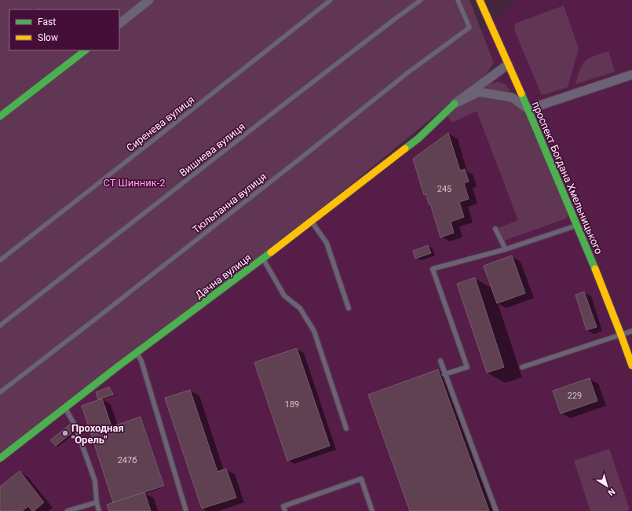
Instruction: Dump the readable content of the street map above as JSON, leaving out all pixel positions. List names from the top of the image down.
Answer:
{
  "streets": {
    "street": ["проспект Богдана Хмельницького", "Дачна вулиця"],
    "lane": ["Сиренева вулиця", "Вишнева вулиця", "Тюльпанна вулиця"]
  },
  "parks": ["СТ Шинник-2"],
  "places": ["Проходная \"Орель\""],
  "house_numbers": [
    "245",
    "229",
    "189",
    "247б"
  ],
  "legend": ["Fast", "Slow"],
  "north": "bottom right"
}
